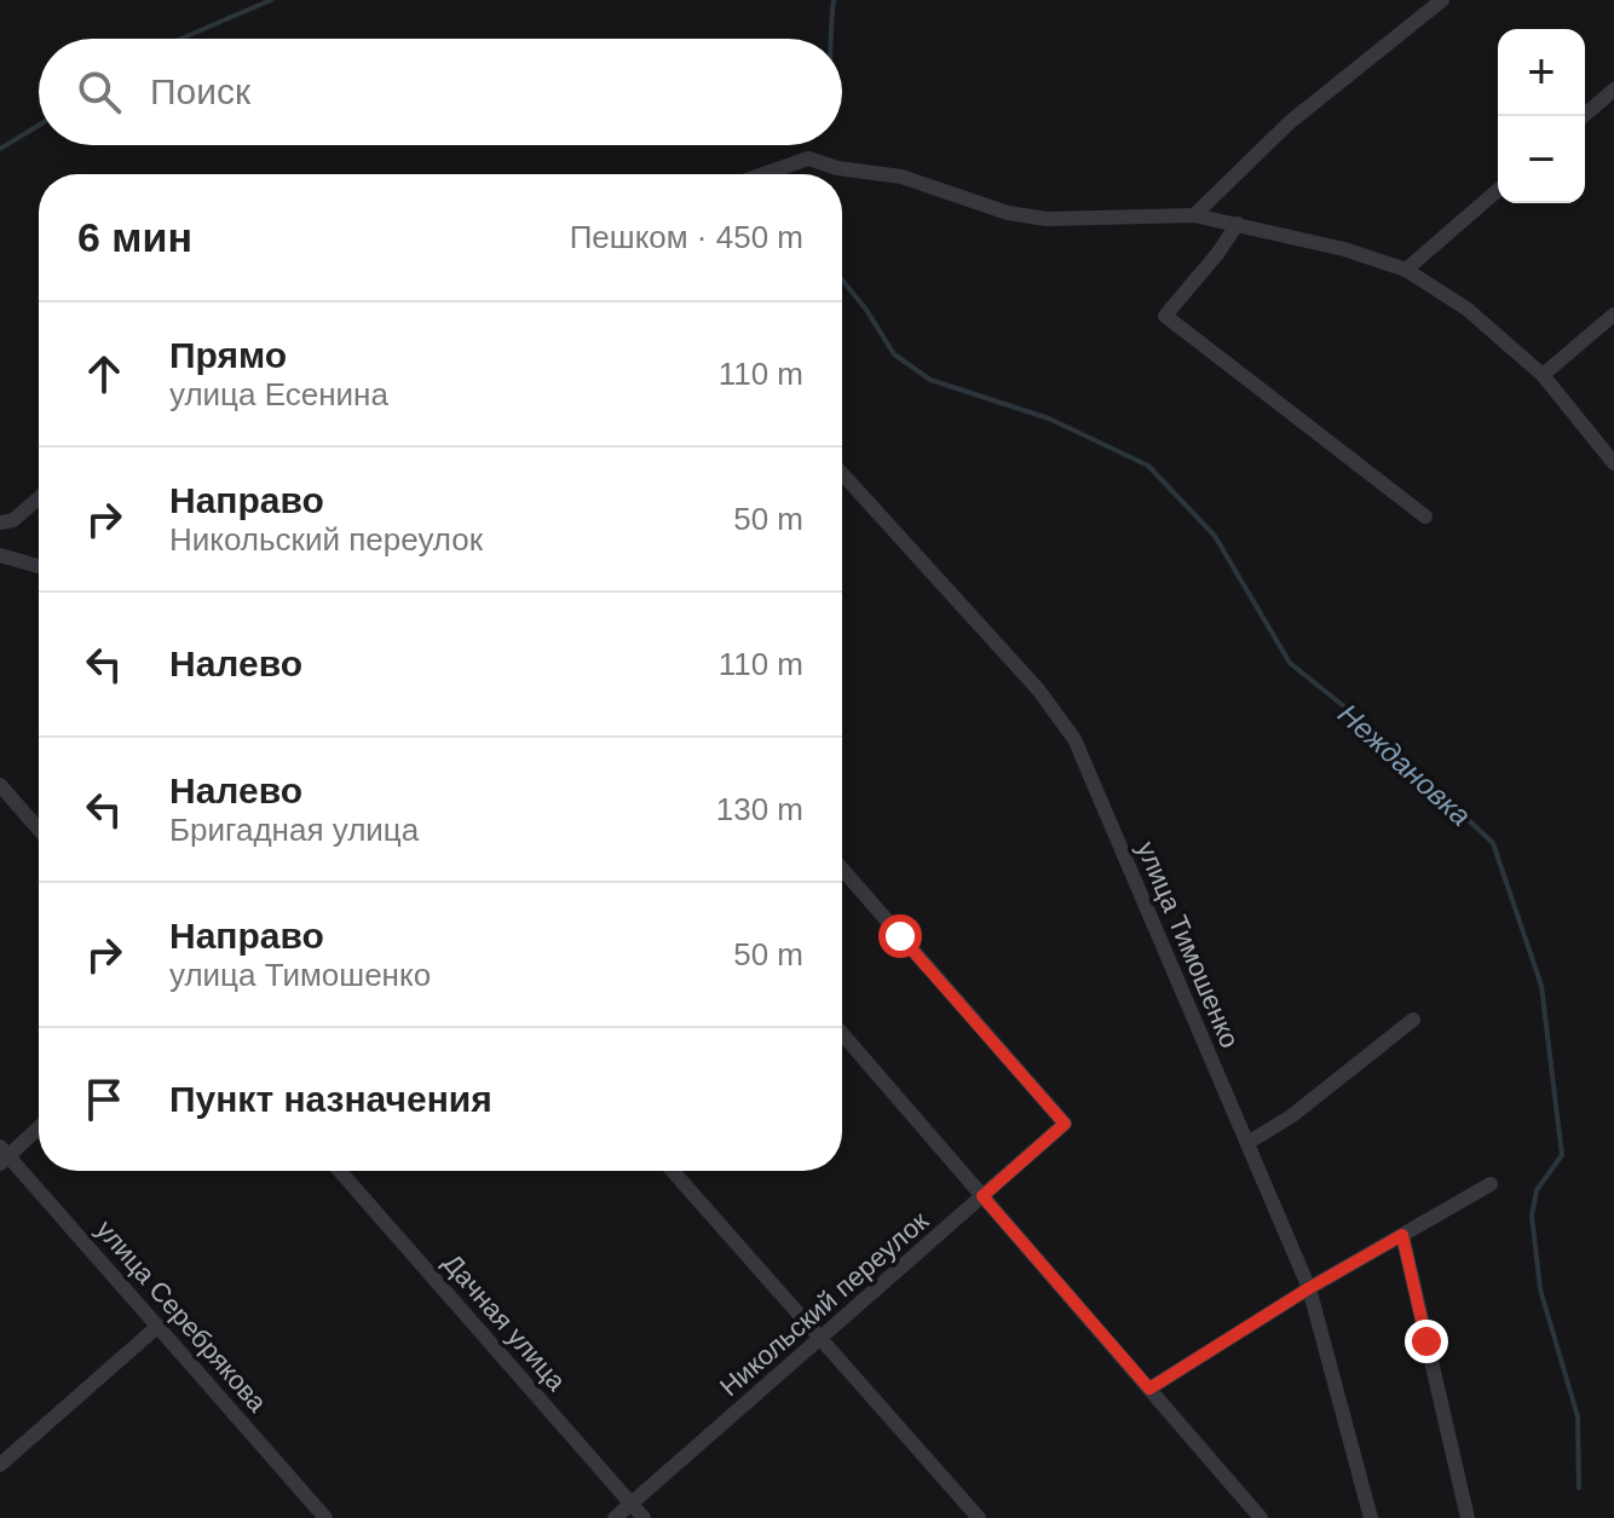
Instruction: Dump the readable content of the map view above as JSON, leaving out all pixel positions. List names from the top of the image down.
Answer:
{
  "streets": {
    "street": [
      "улица Тимошенко",
      "Никольский переулок",
      "улица Серебрякова",
      "Дачная улица"
    ]
  },
  "crossings": [
    ["Никольский переулок", "Дачная улица"]
  ],
  "water": ["Неждановка"],
  "page": {
    "map_buttons": ["+", "−"],
    "search": "Поиск",
    "heading": ["6 мин", "Пешком · 450 m"],
    "list": [
      ["Прямо", "улица Есенина", "110 m"],
      ["Направо", "Никольский переулок", "50 m"],
      ["Налево", "110 m"],
      ["Налево", "Бригадная улица", "130 m"],
      ["Направо", "улица Тимошенко", "50 m"],
      "Пункт назначения"
    ]
  }
}
